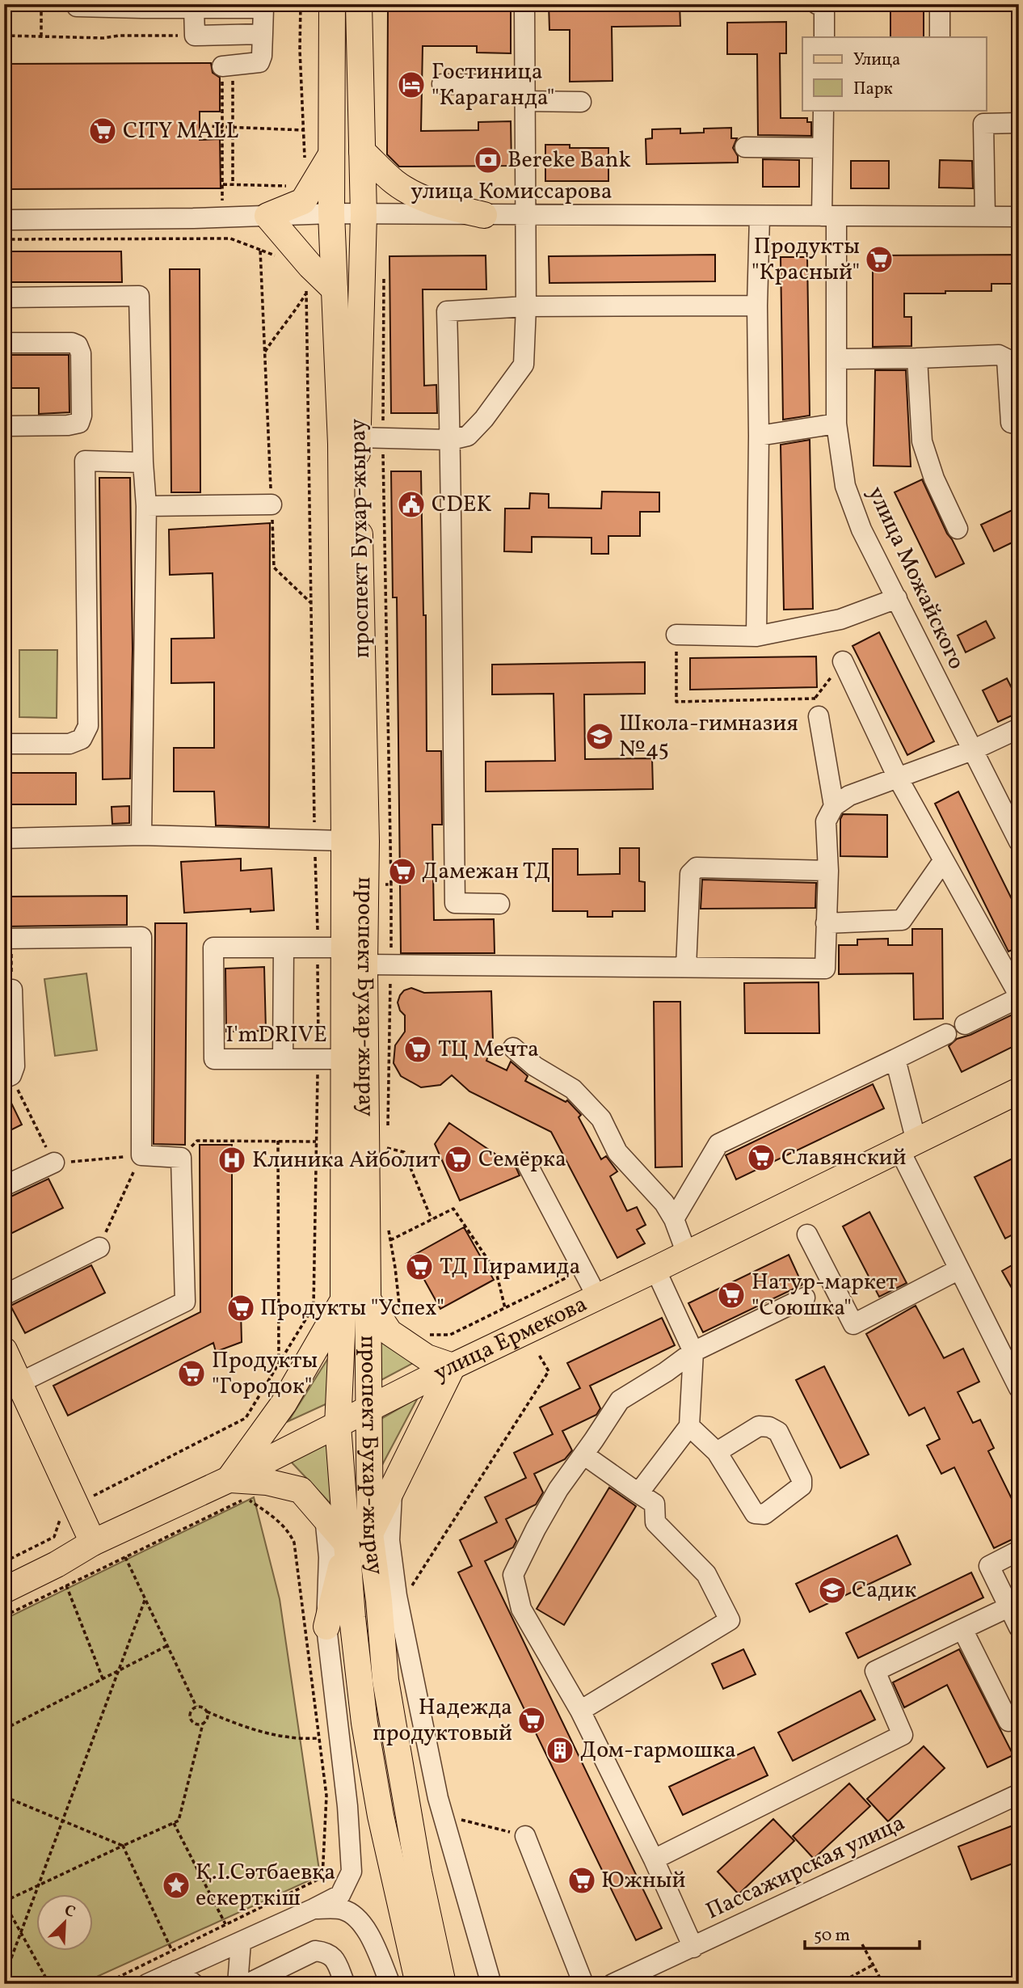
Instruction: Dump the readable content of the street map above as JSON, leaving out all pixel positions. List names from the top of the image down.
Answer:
{
  "streets": {
    "main road": ["проспект Бухар-жырау", "улица Ермекова"],
    "street": [
      "улица Комиссарова",
      "улица Можайского",
      "I'mDRIVE",
      "Пассажирская улица"
    ]
  },
  "crossings": [
    ["улица Комиссарова", "проспект Бухар-жырау"],
    ["улица Комиссарова", "улица Можайского"],
    ["проспект Бухар-жырау", "I'mDRIVE"],
    ["проспект Бухар-жырау", "улица Ермекова"]
  ],
  "places": {
    "hotel": ["Гостиница \"Караганда\""],
    "supermarket": [
      "CITY MALL",
      "Продукты \"Красный\"",
      "Дамежан ТД",
      "ТЦ Мечта",
      "Славянский",
      "Семёрка",
      "ТД Пирамида",
      "Натур-маркет \"Союшка\"",
      "Продукты \"Успех\"",
      "Продукты \"Городок\"",
      "Надежда продуктовый",
      "Южный"
    ],
    "bank": ["Bereke Bank"],
    "public building": ["CDEK"],
    "school or university": ["Школа-гимназия №45", "Садик"],
    "hospital": ["Клиника Айболит"],
    "building": ["Дом-гармошка"],
    "place": ["Қ.І.Сәтбаевқа ескерткіш"]
  },
  "legend": ["Улица", "Парк"],
  "scale_bar": "50 m",
  "north": "top right"
}
